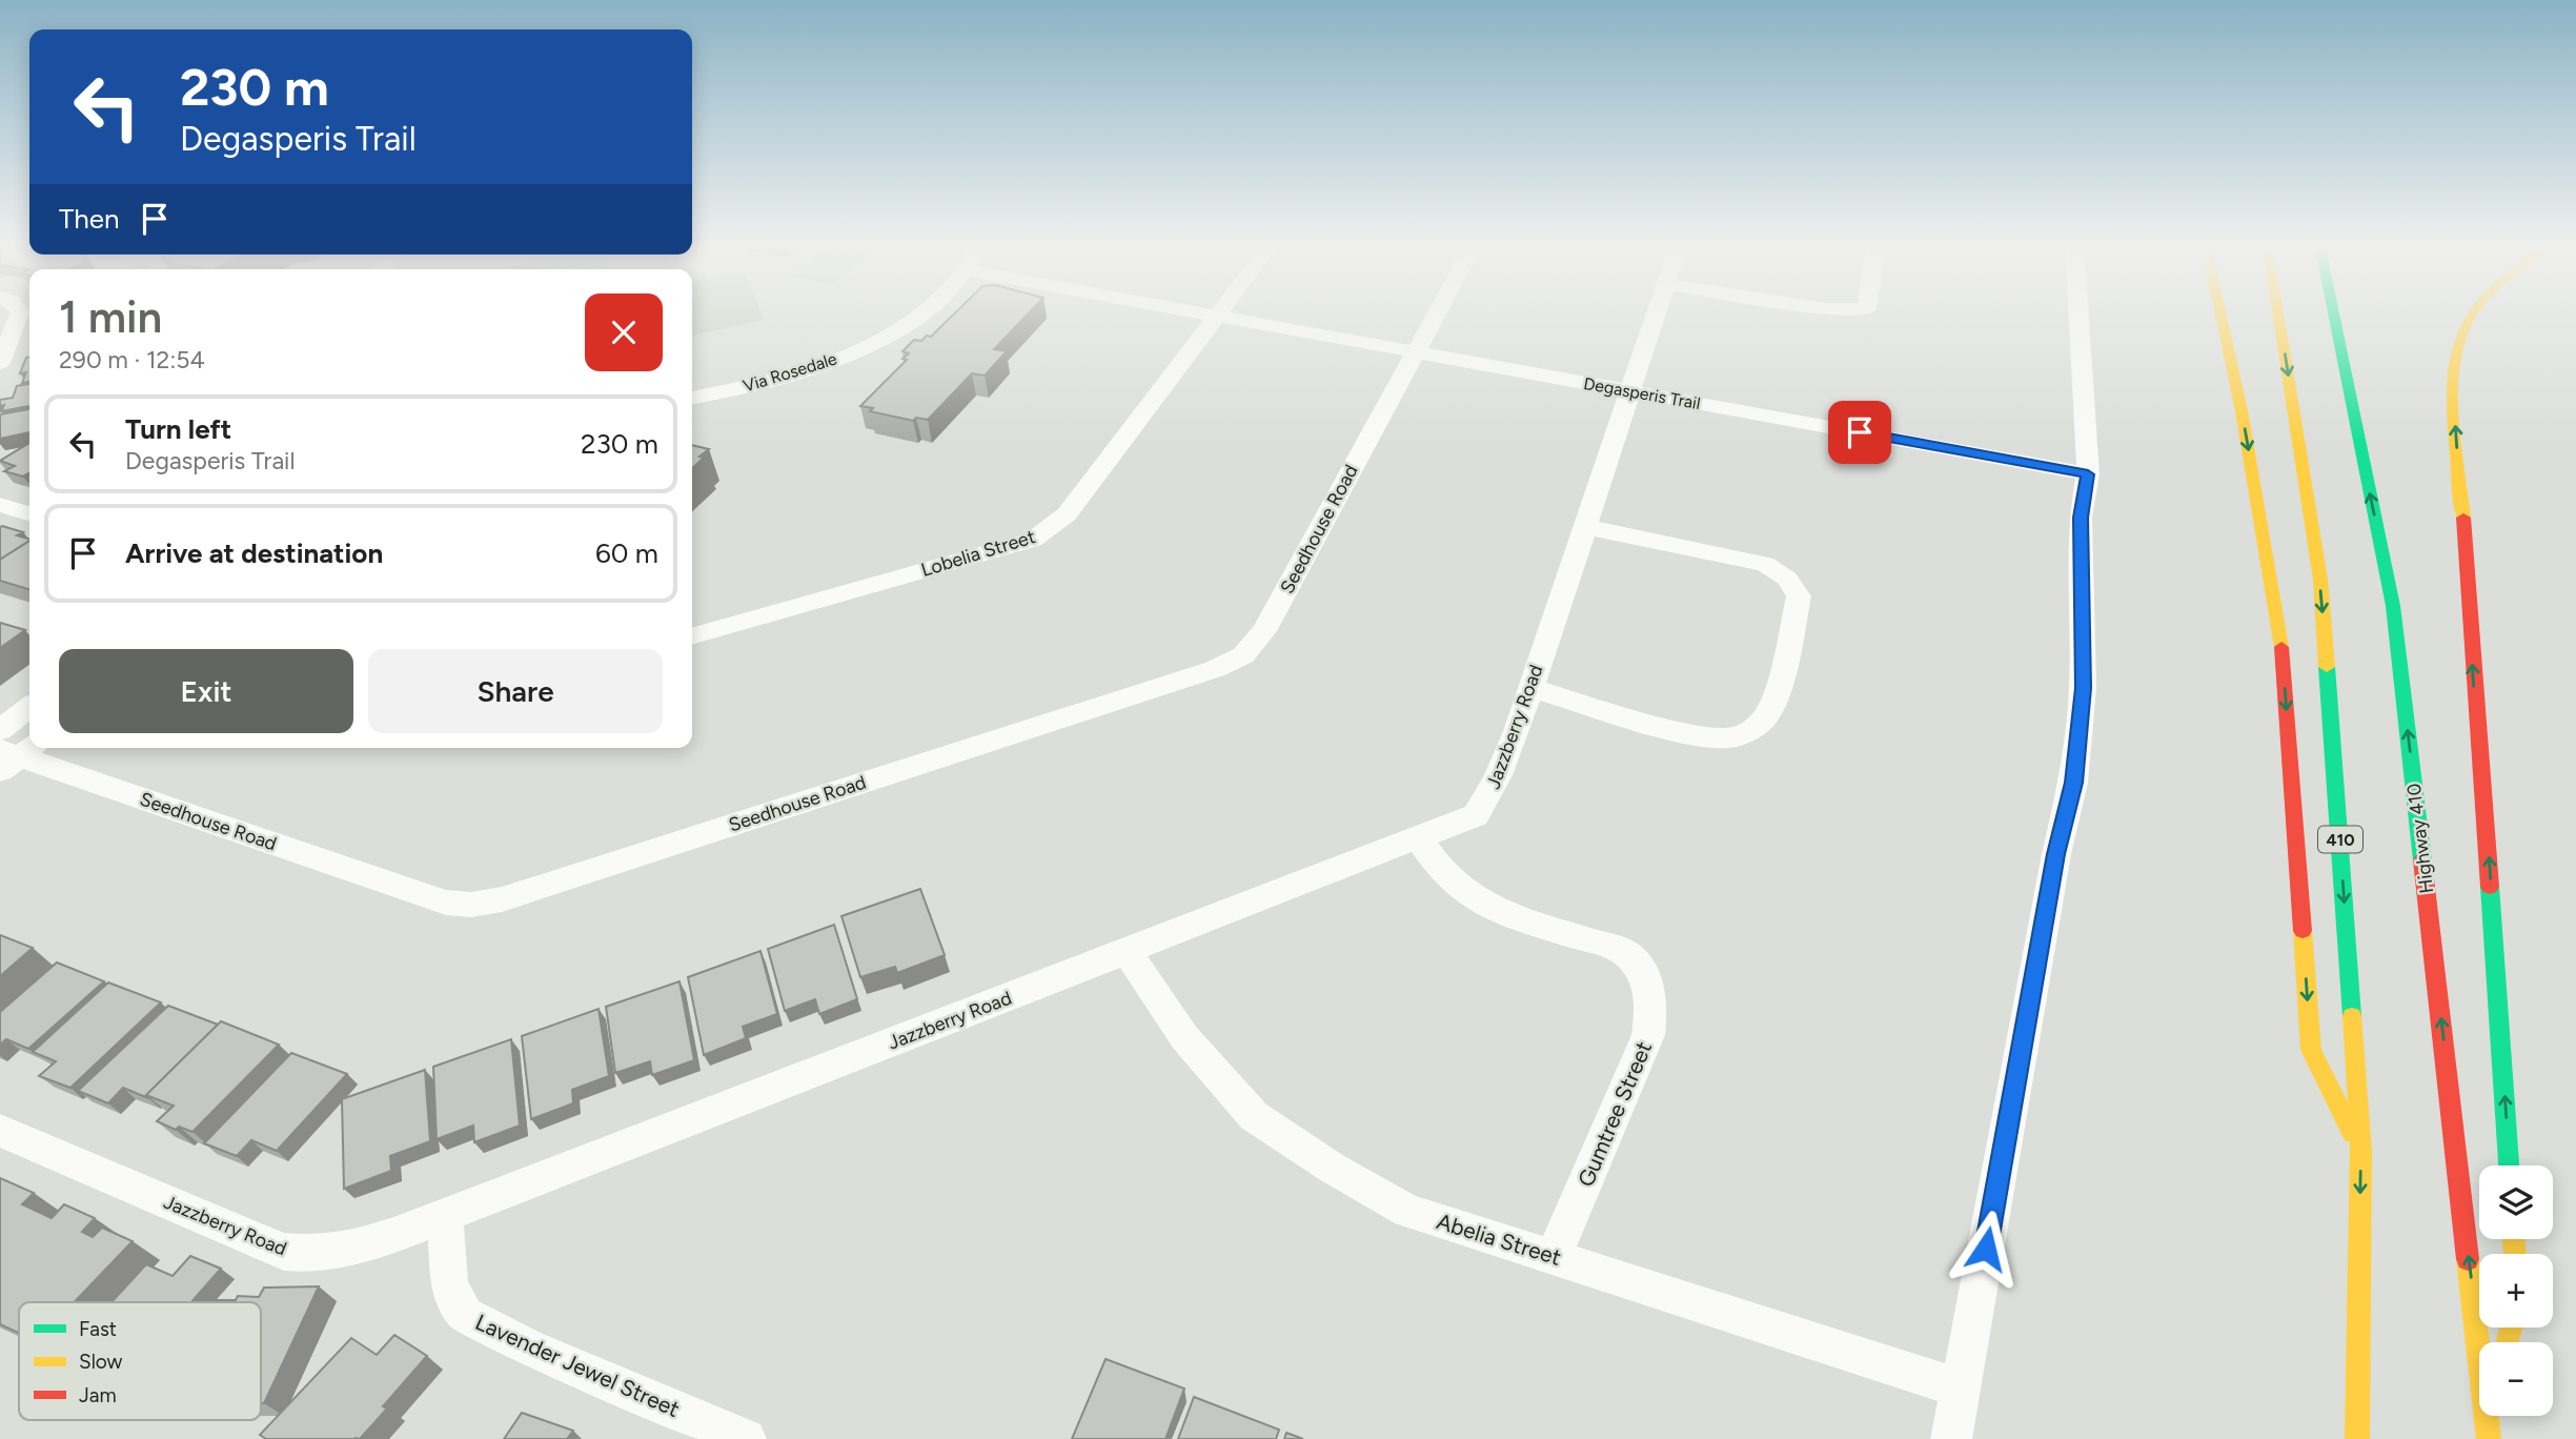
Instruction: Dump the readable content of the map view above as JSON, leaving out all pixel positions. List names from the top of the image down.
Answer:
{
  "streets": {
    "highway": ["Highway 410", "410"],
    "street": [
      "Via Rosedale",
      "Degasperis Trail",
      "Seedhouse Road",
      "Lobelia Street",
      "Jazzberry Road",
      "Gumtree Street",
      "Abelia Street",
      "Lavender Jewel Street"
    ]
  },
  "crossings": [
    ["Degasperis Trail", "Seedhouse Road"],
    ["Degasperis Trail", "Lobelia Street"],
    ["Degasperis Trail", "Jazzberry Road"],
    ["Jazzberry Road", "Gumtree Street"],
    ["Jazzberry Road", "Abelia Street"],
    ["Jazzberry Road", "Lavender Jewel Street"],
    ["Gumtree Street", "Abelia Street"]
  ],
  "legend": ["Fast", "Slow", "Jam"],
  "page": {
    "turn": ["230 m", "Degasperis Trail"],
    "then": "Then",
    "heading": ["1 min", "290 m · 12:54"],
    "list": [
      {
        "name": "Turn left",
        "note": "Degasperis Trail",
        "value": "230 m"
      },
      {
        "name": "Arrive at destination",
        "value": "60 m"
      }
    ],
    "buttons": ["Exit", "Share"],
    "map_buttons": ["+", "−"]
  }
}
